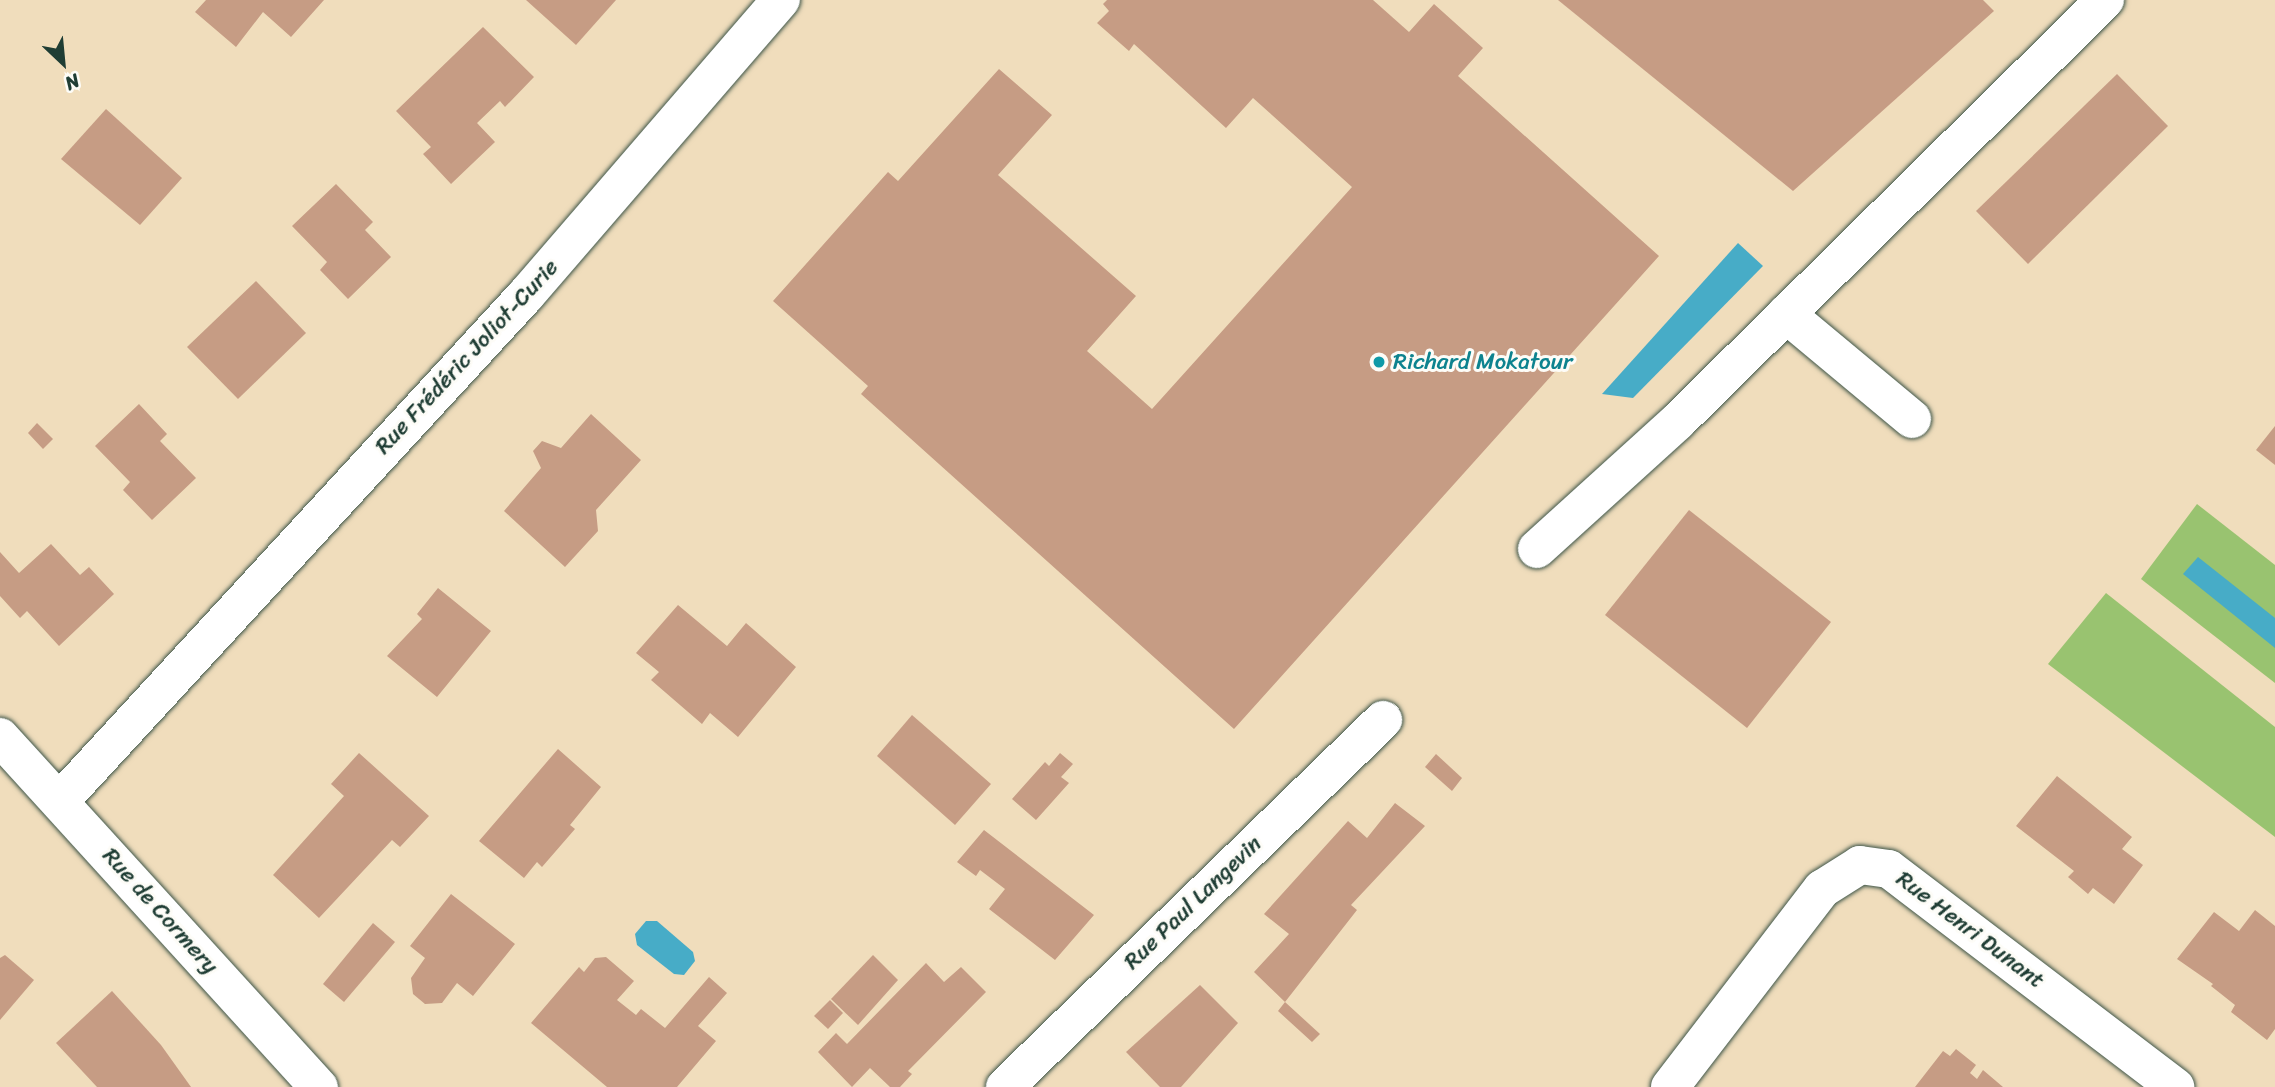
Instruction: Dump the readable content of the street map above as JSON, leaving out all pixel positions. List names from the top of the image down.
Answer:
{
  "streets": {
    "street": [
      "Rue Frédéric Joliot-Curie",
      "Rue Paul Langevin",
      "Rue de Cormery",
      "Rue Henri Dunant"
    ]
  },
  "crossings": [
    ["Rue Frédéric Joliot-Curie", "Rue de Cormery"]
  ],
  "places": ["Richard Mokatour"],
  "north": "bottom right"
}
